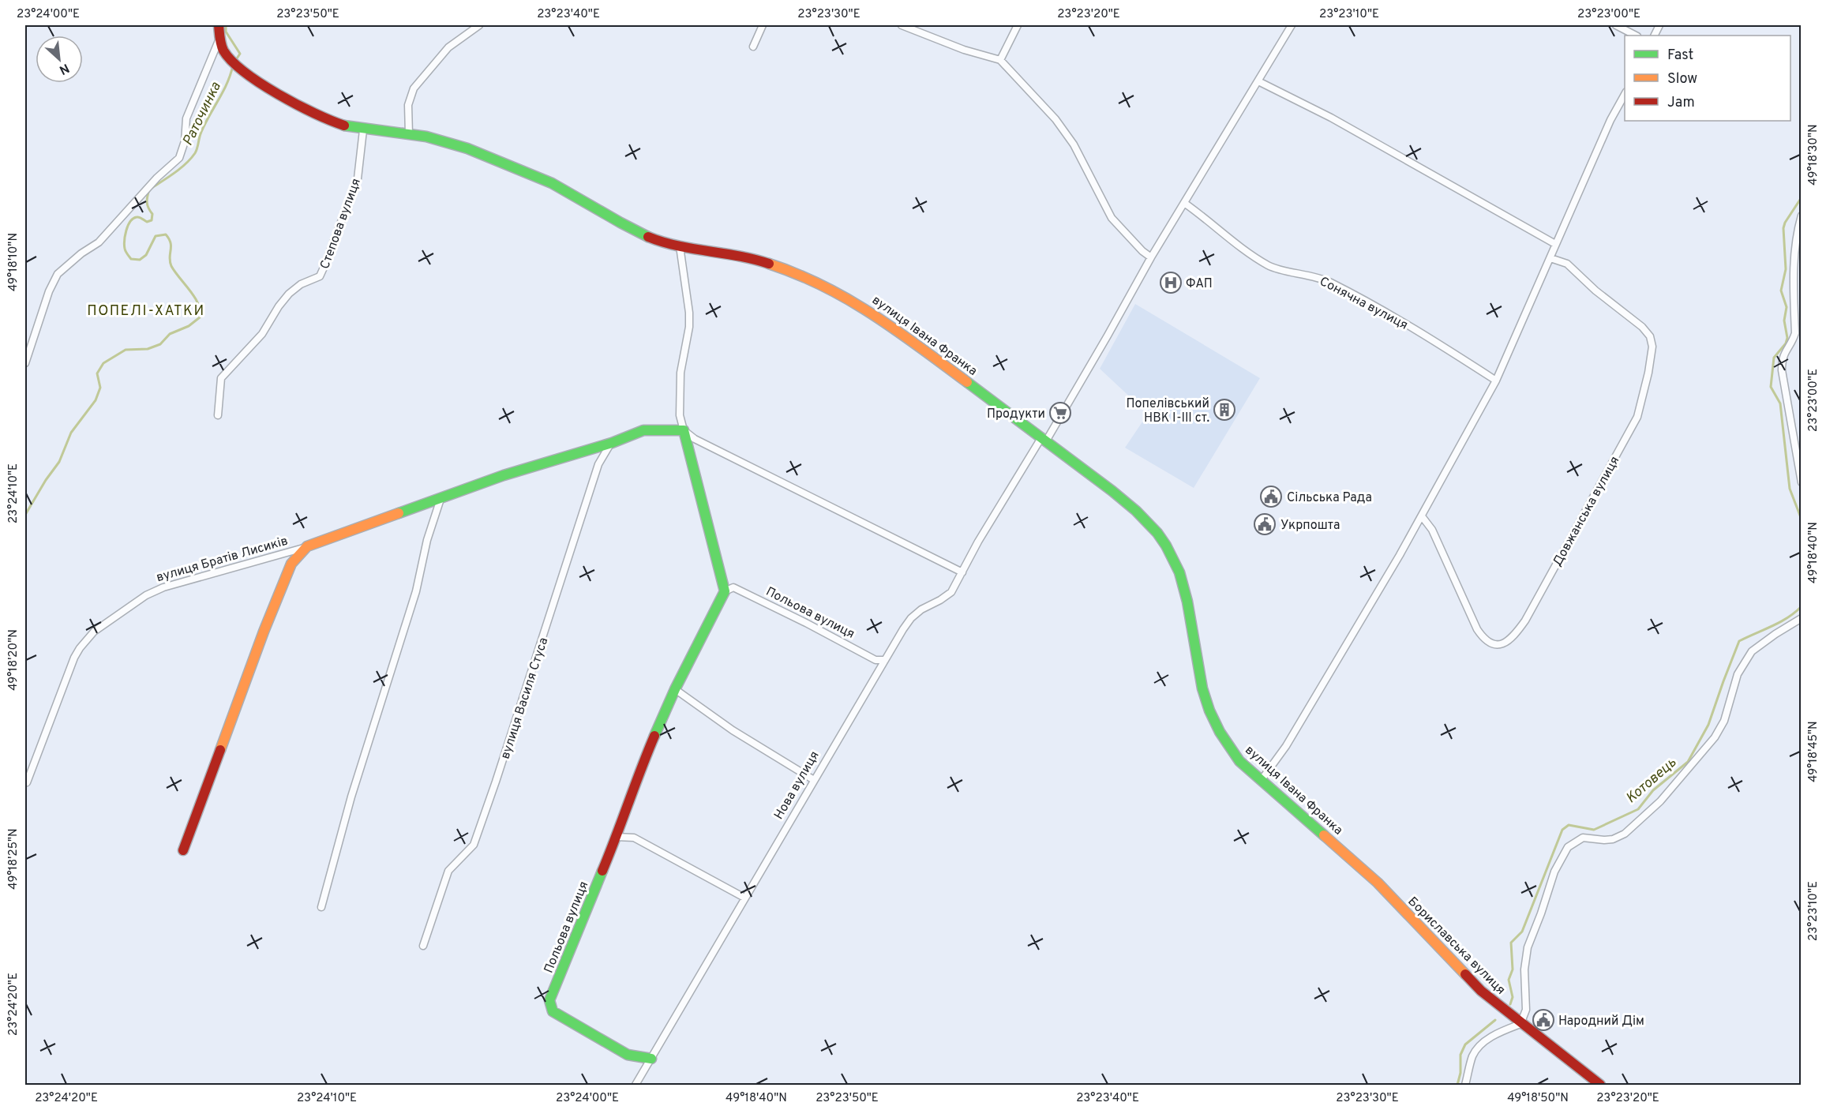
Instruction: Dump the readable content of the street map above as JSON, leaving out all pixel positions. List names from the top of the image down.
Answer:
{
  "streets": {
    "main road": [
      "вулиця Івана Франка",
      "вулиця Братів Лисиків",
      "Польова вулиця",
      "Бориславська вулиця"
    ],
    "street": [
      "Степова вулиця",
      "Сонячна вулиця",
      "Довжанська вулиця",
      "вулиця Василя Стуса",
      "Нова вулиця"
    ]
  },
  "crossings": [
    ["Степова вулиця", "вулиця Івана Франка"],
    ["вулиця Івана Франка", "Нова вулиця"],
    ["вулиця Івана Франка", "Бориславська вулиця"],
    ["вулиця Братів Лисиків", "вулиця Василя Стуса"],
    ["Польова вулиця", "Нова вулиця"]
  ],
  "districts": ["ПОПЕЛІ-ХАТКИ"],
  "water": ["Раточинка", "Котовець"],
  "places": {
    "hospital": ["ФАП"],
    "building": ["Попелівський НВК І-ІІІ ст."],
    "supermarket": ["Продукти"],
    "public building": ["Сільська Рада", "Укрпошта", "Народний Дім"]
  },
  "legend": ["Fast", "Slow", "Jam"],
  "north": "bottom right",
  "coordinates": [
    "23°24'00\"E",
    "23°23'50\"E",
    "23°23'40\"E",
    "23°23'30\"E",
    "23°23'20\"E",
    "23°23'10\"E",
    "23°23'00\"E",
    "49°18'30\"N",
    "49°18'10\"N",
    "23°24'10\"E",
    "49°18'40\"N",
    "49°18'20\"N",
    "49°18'45\"N",
    "49°18'25\"N",
    "23°24'20\"E",
    "49°18'50\"N"
  ]
}
